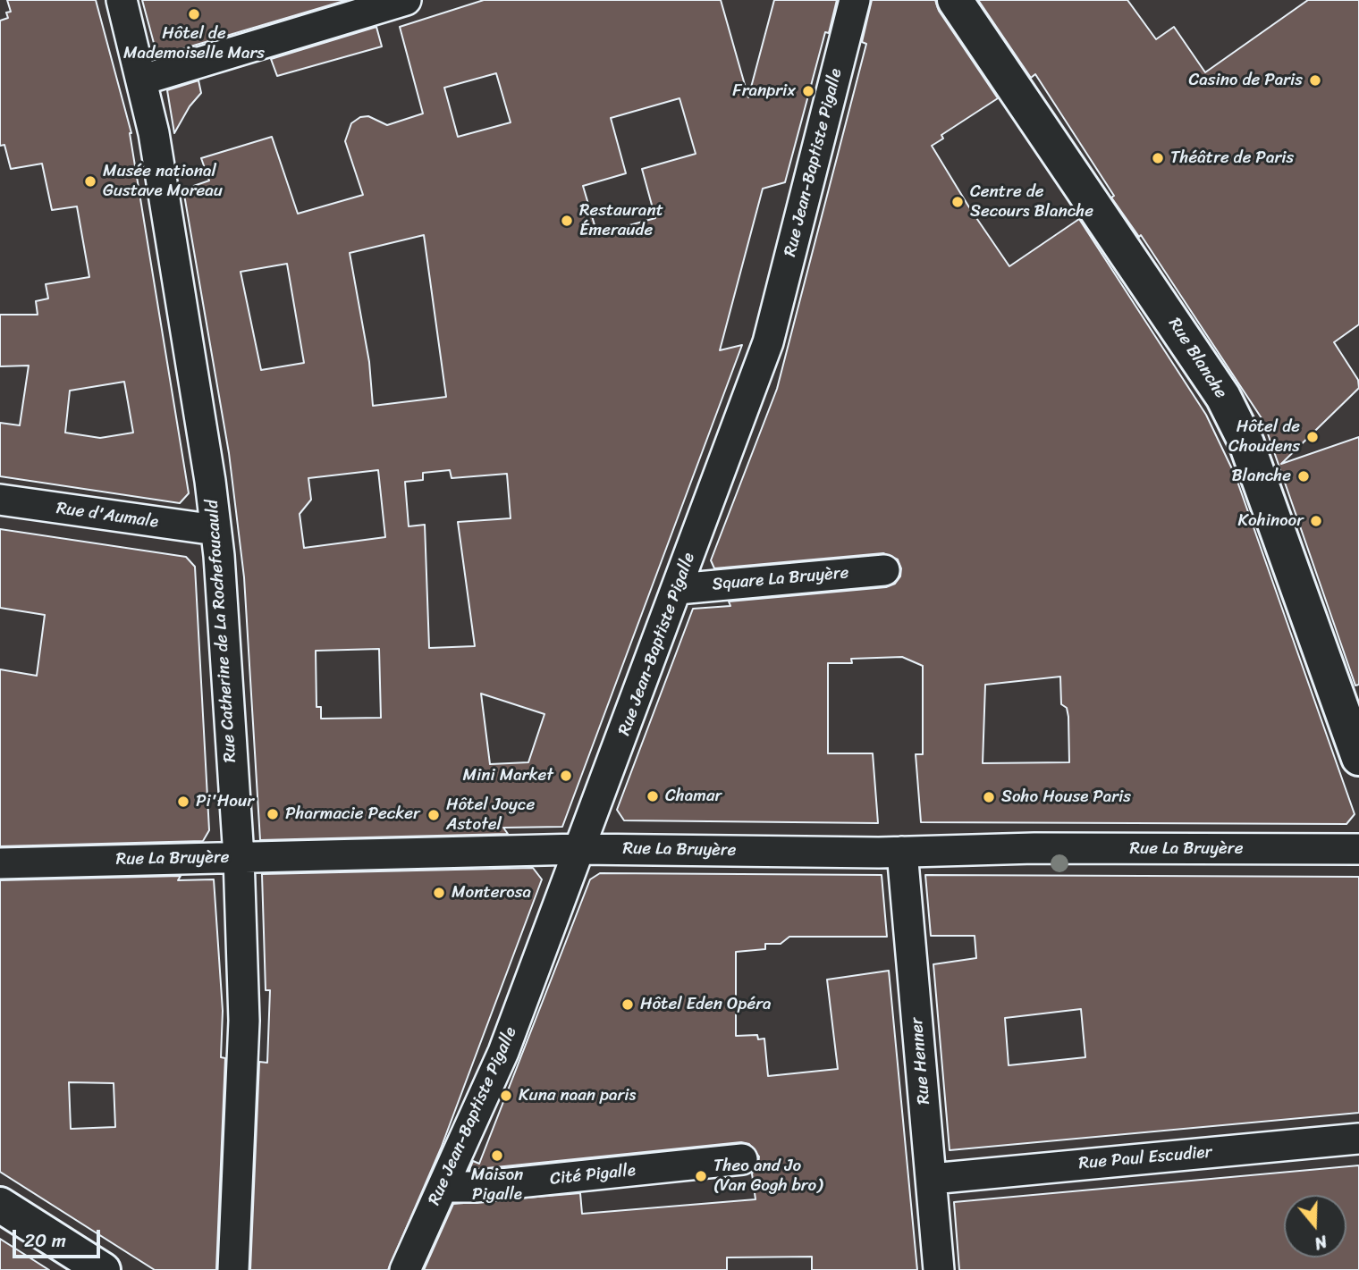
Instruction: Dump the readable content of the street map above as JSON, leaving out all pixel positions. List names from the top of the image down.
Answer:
{
  "streets": {
    "street": [
      "Rue Jean-Baptiste Pigalle",
      "Rue Blanche",
      "Rue d'Aumale",
      "Square La Bruyère",
      "Rue Catherine de La Rochefoucauld",
      "Rue La Bruyère",
      "Rue Henner",
      "Rue Paul Escudier",
      "Cité Pigalle"
    ]
  },
  "crossings": [
    ["Rue Jean-Baptiste Pigalle", "Square La Bruyère"],
    ["Rue Jean-Baptiste Pigalle", "Rue La Bruyère"],
    ["Rue Jean-Baptiste Pigalle", "Cité Pigalle"],
    ["Rue d'Aumale", "Rue Catherine de La Rochefoucauld"],
    ["Rue Catherine de La Rochefoucauld", "Rue La Bruyère"],
    ["Rue La Bruyère", "Rue Henner"],
    ["Rue Henner", "Rue Paul Escudier"]
  ],
  "places": [
    "Hôtel de Mademoiselle Mars",
    "Casino de Paris",
    "Franprix",
    "Théâtre de Paris",
    "Musée national Gustave Moreau",
    "Centre de Secours Blanche",
    "Restaurant Émeraude",
    "Hôtel de Choudens",
    "Blanche",
    "Kohinoor",
    "Mini Market",
    "Chamar",
    "Soho House Paris",
    "Pi'Hour",
    "Pharmacie Pecker",
    "Hôtel Joyce Astotel",
    "Monterosa",
    "Hôtel Eden Opéra",
    "Kuna naan paris",
    "Maison Pigalle",
    "Theo and Jo (Van Gogh bro)"
  ],
  "scale_bar": "20 m",
  "north": "bottom"
}
